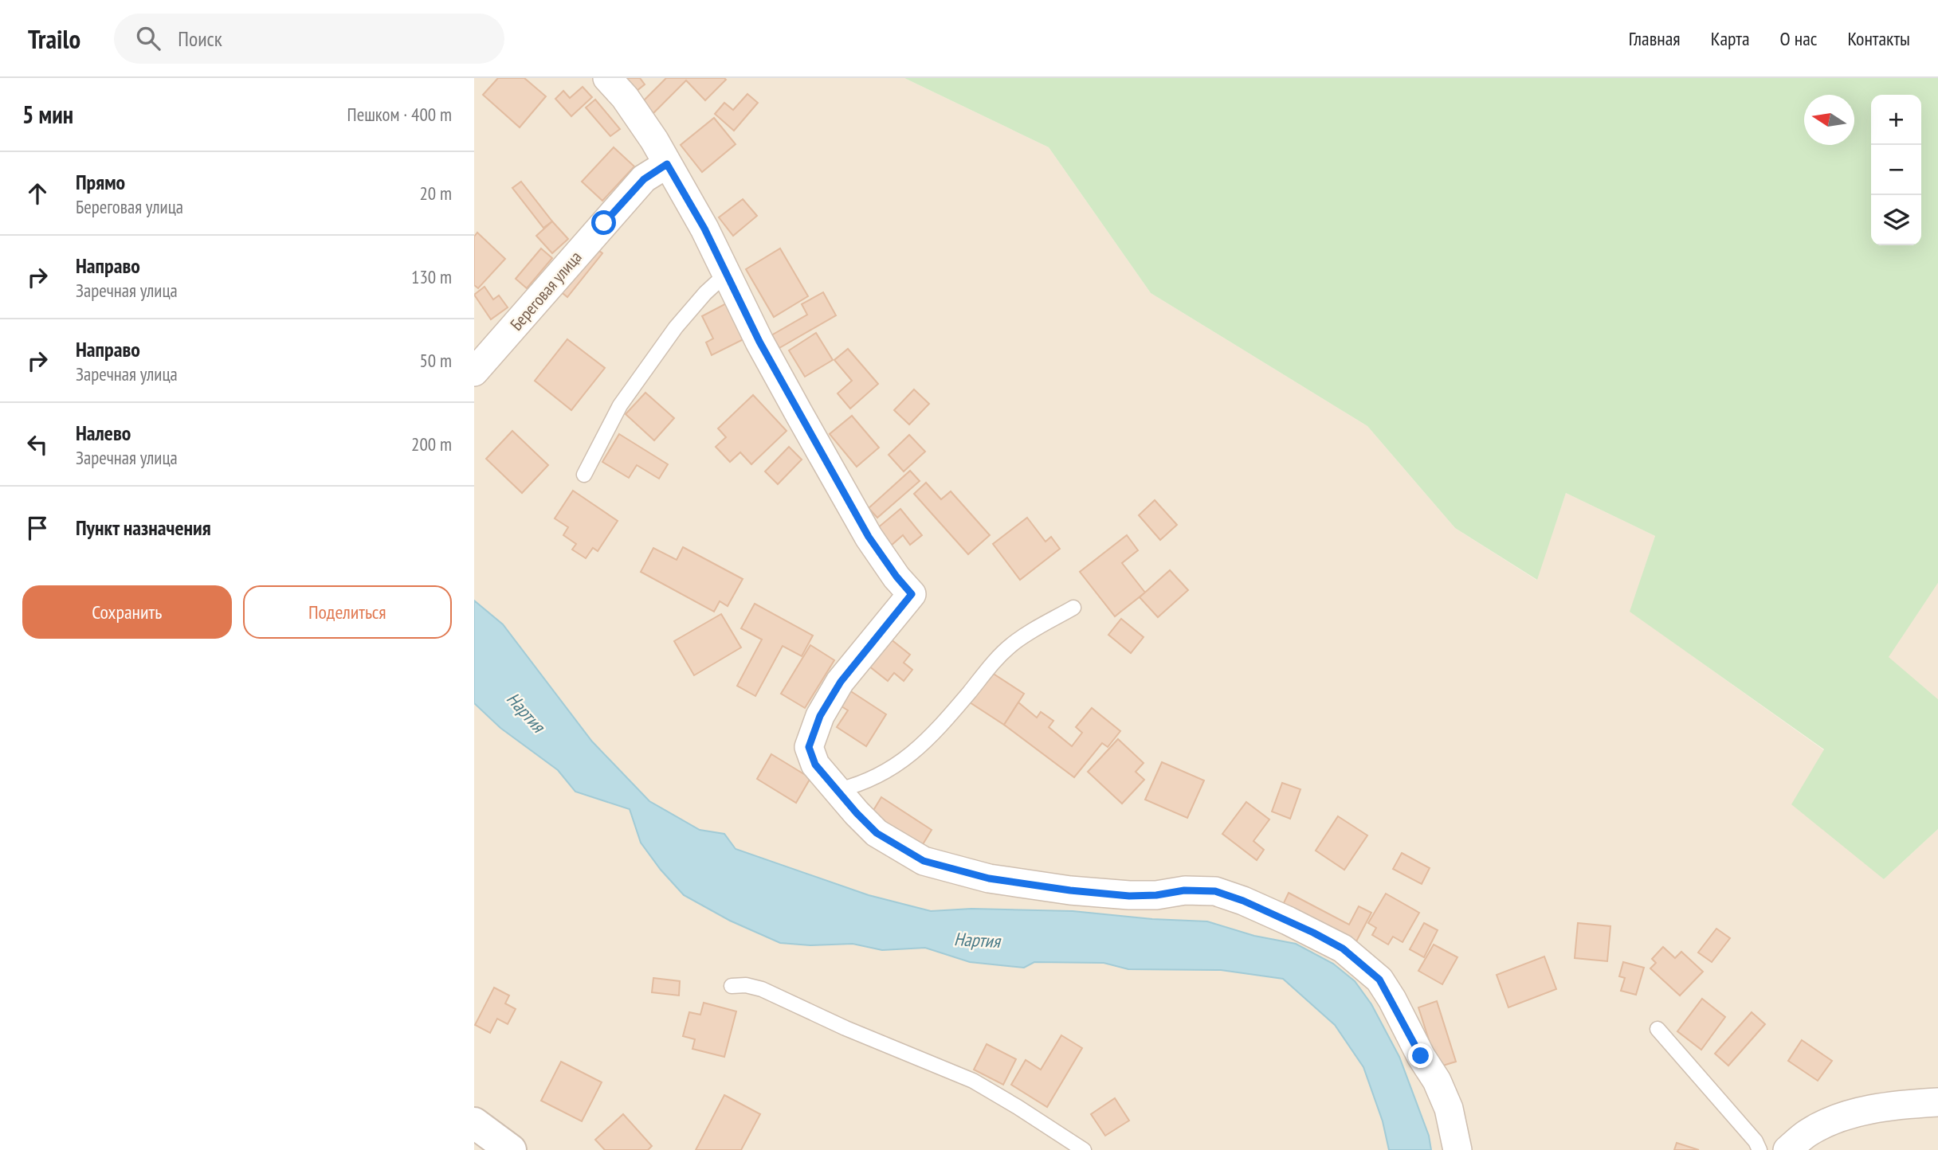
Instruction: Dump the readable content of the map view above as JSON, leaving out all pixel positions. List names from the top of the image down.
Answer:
{
  "streets": {
    "street": ["Береговая улица"]
  },
  "water": ["Нартия"],
  "north": "left",
  "page": {
    "header": "Trailo",
    "search": "Поиск",
    "nav": [
      "Главная",
      "Карта",
      "О нас",
      "Контакты"
    ],
    "heading": ["5 мин", "Пешком · 400 m"],
    "map_buttons": ["+", "−"],
    "list": [
      ["Прямо", "Береговая улица", "20 m"],
      ["Направо", "Заречная улица", "130 m"],
      ["Направо", "Заречная улица", "50 m"],
      ["Налево", "Заречная улица", "200 m"],
      "Пункт назначения"
    ],
    "buttons": ["Сохранить", "Поделиться"]
  }
}
